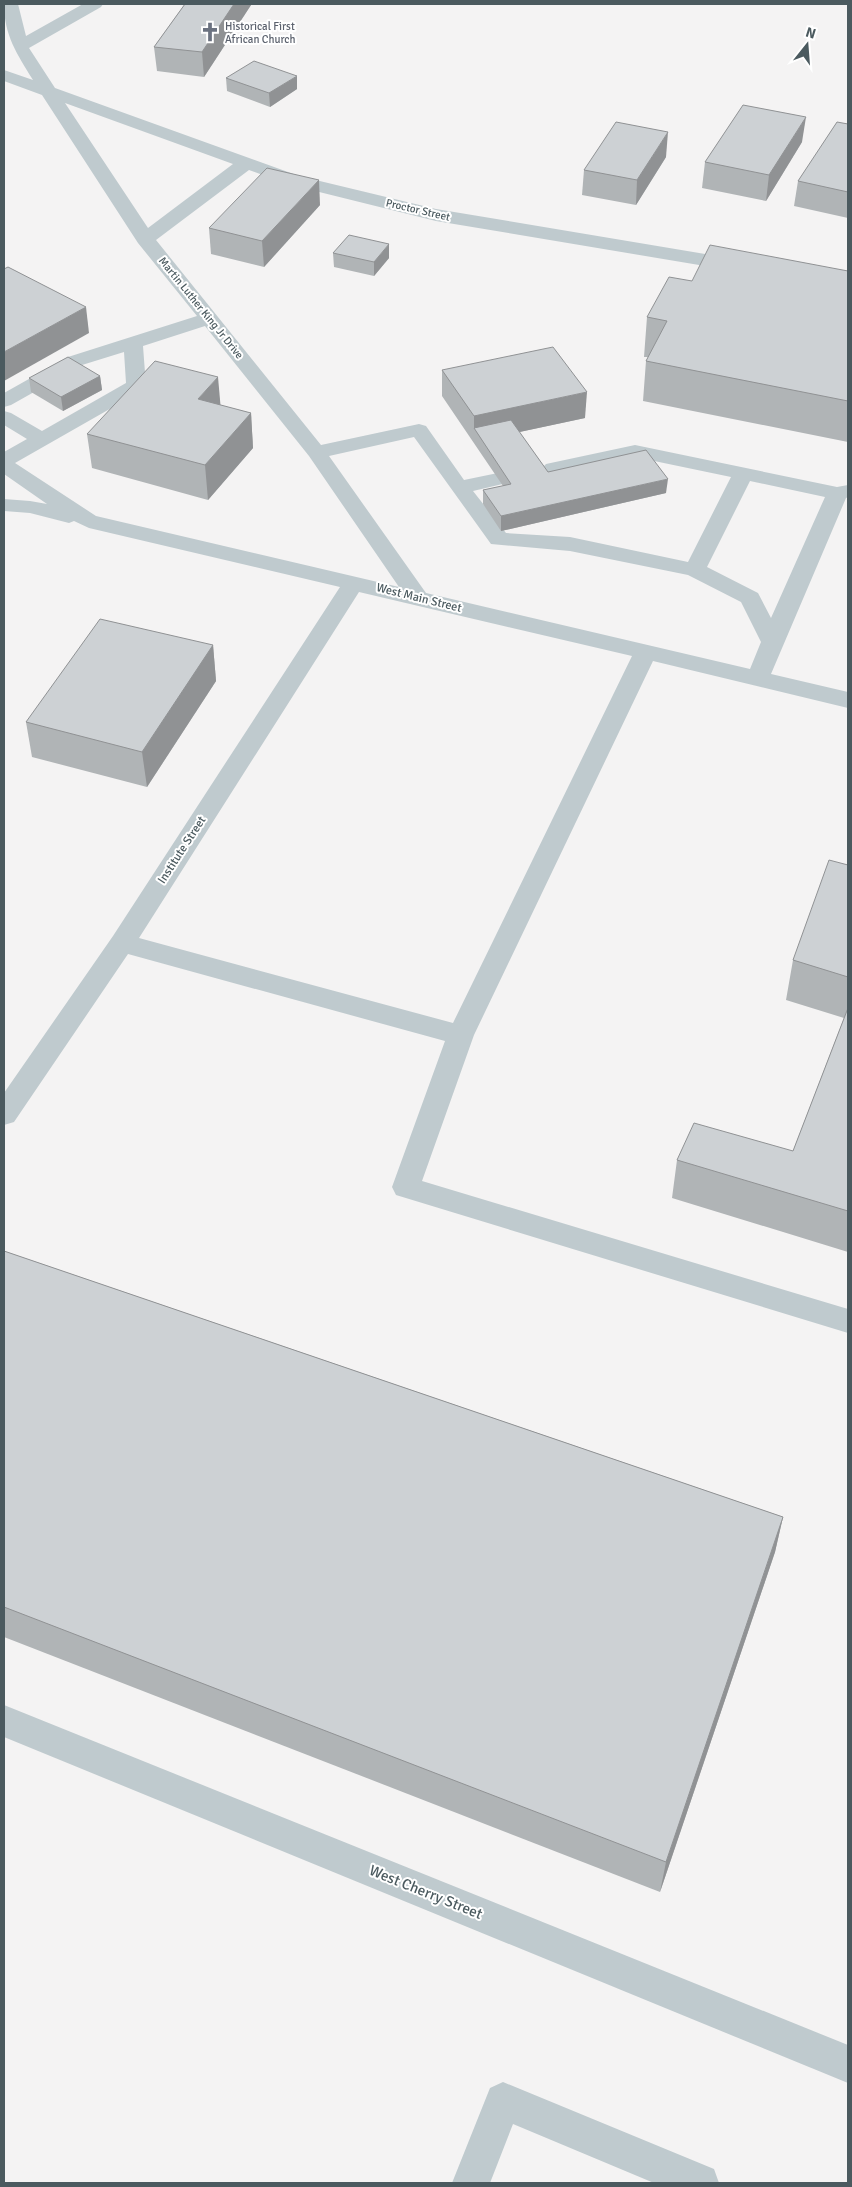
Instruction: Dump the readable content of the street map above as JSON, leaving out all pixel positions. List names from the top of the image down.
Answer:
{
  "streets": {
    "street": [
      "Proctor Street",
      "Martin Luther King Jr Drive",
      "West Main Street",
      "Institute Street",
      "West Cherry Street"
    ]
  },
  "crossings": [
    ["Proctor Street", "Martin Luther King Jr Drive"],
    ["Martin Luther King Jr Drive", "West Main Street"],
    ["West Main Street", "Institute Street"]
  ],
  "places": {
    "church": ["Historical First African Church"]
  },
  "north": "top"
}
